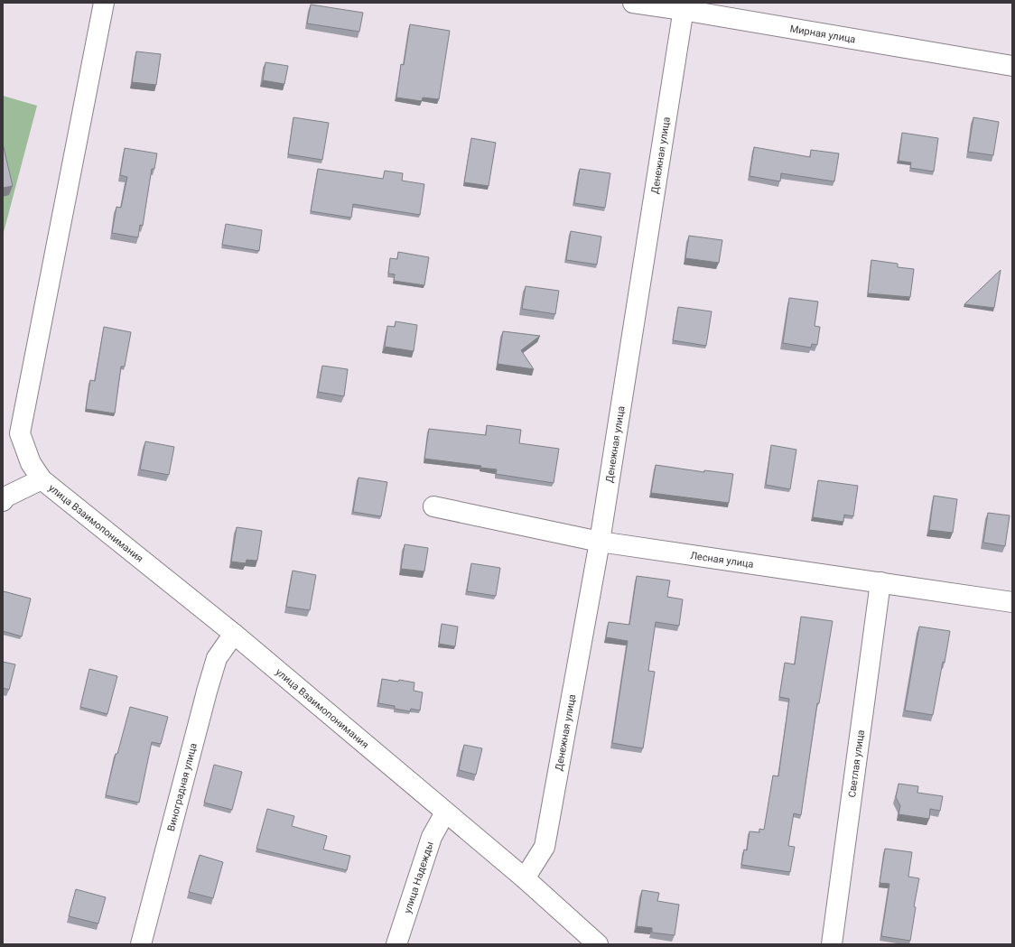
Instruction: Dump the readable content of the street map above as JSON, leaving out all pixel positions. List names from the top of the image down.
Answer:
{
  "streets": {
    "street": [
      "Мирная улица",
      "Денежная улица",
      "улица Взаимопонимания",
      "Лесная улица",
      "Светлая улица",
      "Виноградная улица",
      "улица Надежды"
    ]
  },
  "crossings": [
    ["Мирная улица", "Денежная улица"],
    ["Денежная улица", "улица Взаимопонимания"],
    ["Денежная улица", "Лесная улица"],
    ["улица Взаимопонимания", "Виноградная улица"],
    ["улица Взаимопонимания", "улица Надежды"],
    ["Лесная улица", "Светлая улица"]
  ]
}
